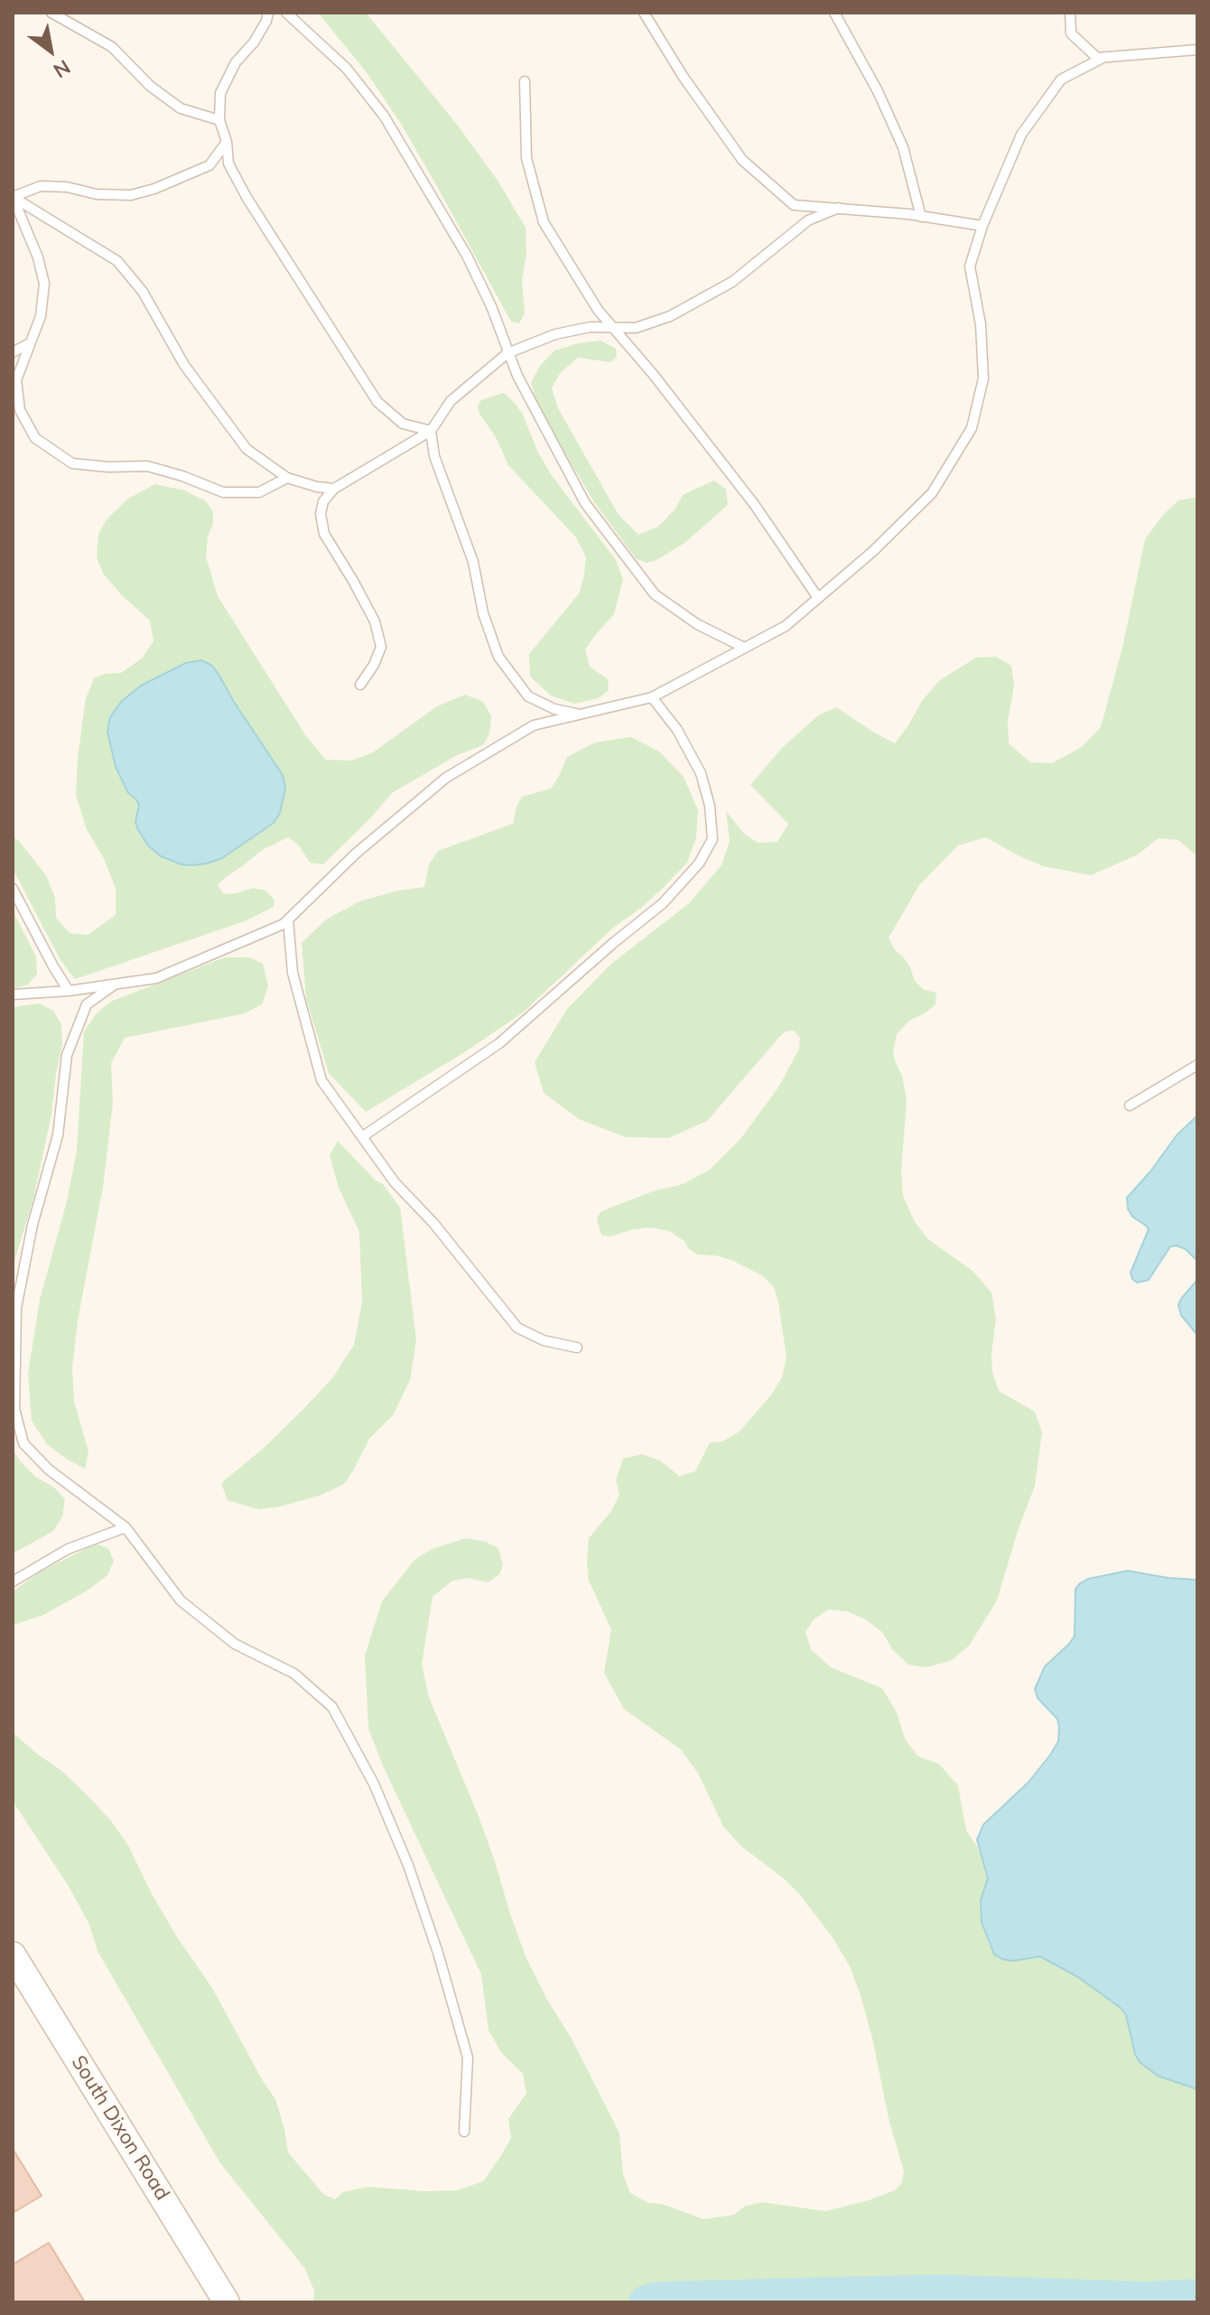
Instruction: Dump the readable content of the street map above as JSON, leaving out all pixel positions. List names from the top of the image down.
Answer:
{
  "streets": {
    "main road": ["South Dixon Road"]
  },
  "north": "bottom right"
}
